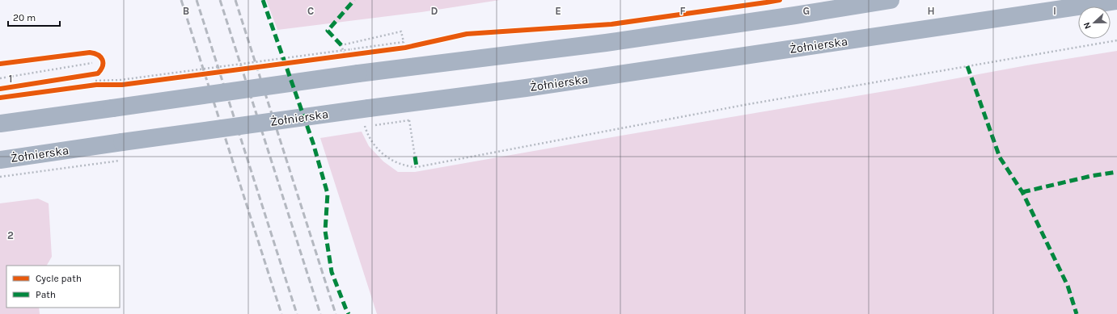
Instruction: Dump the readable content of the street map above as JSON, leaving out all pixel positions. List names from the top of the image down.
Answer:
{
  "streets": {
    "main road": ["Żołnierska"]
  },
  "legend": ["Cycle path", "Path"],
  "scale_bar": "20 m",
  "north": "left",
  "grid": {
    "columns": [
      "B",
      "C",
      "D",
      "E",
      "F",
      "G",
      "H",
      "I"
    ],
    "rows": ["1", "2"]
  }
}
